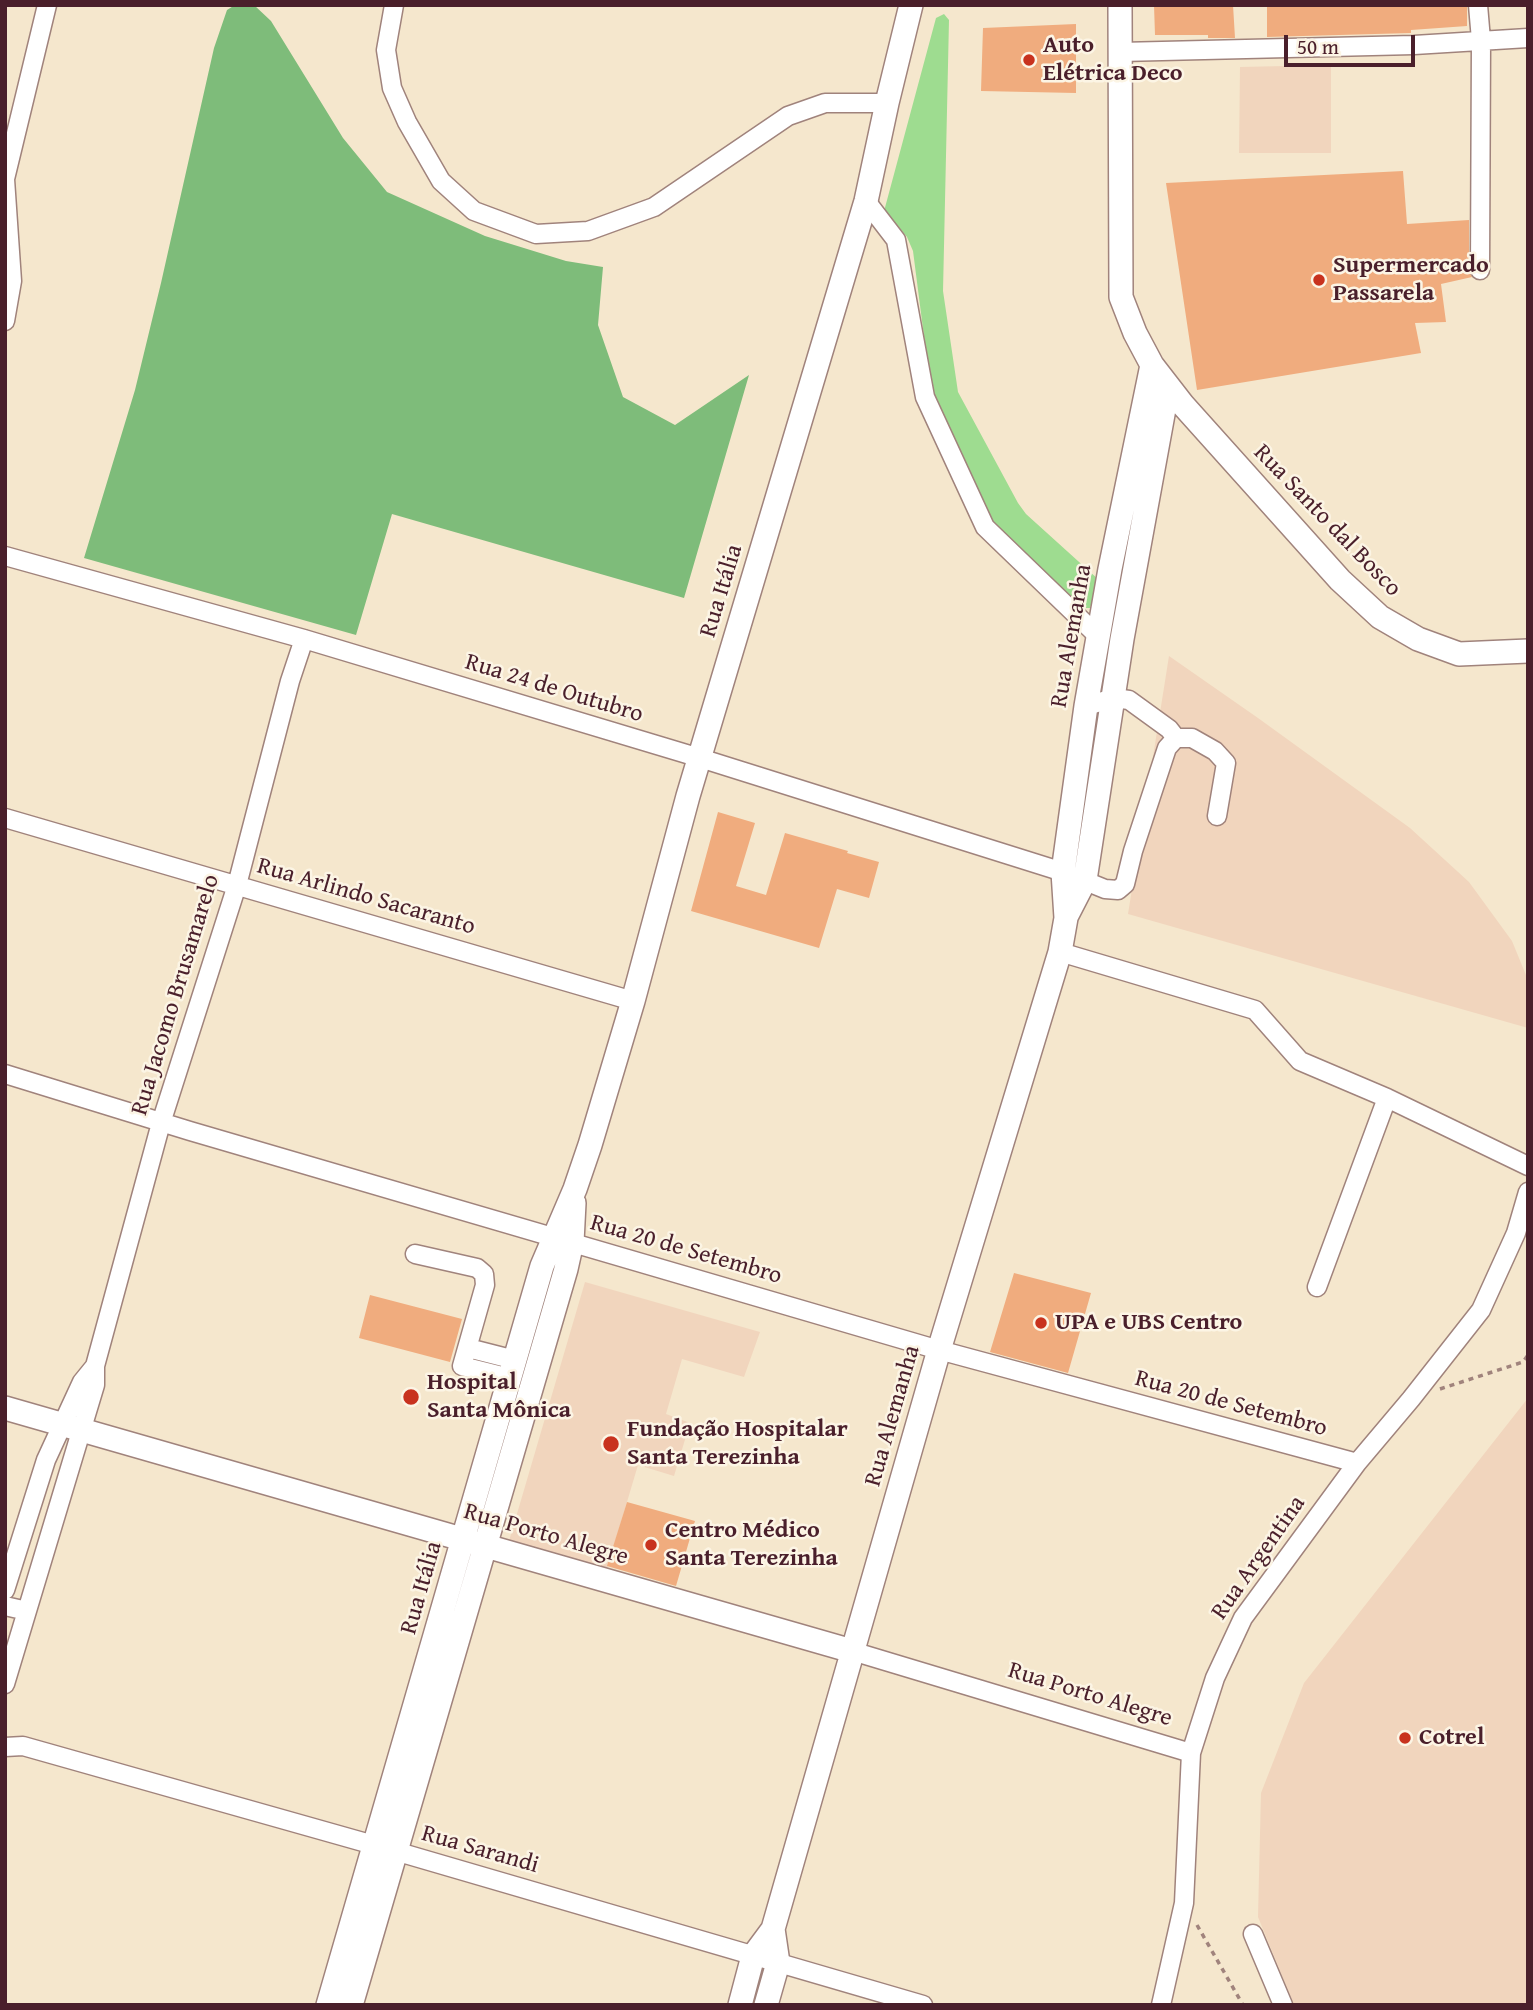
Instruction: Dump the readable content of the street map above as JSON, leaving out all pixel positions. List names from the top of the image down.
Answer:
{
  "streets": {
    "main road": [
      "Rua Santo dal Bosco",
      "Rua Itália",
      "Rua Alemanha",
      "Rua Porto Alegre"
    ],
    "street": [
      "Rua 24 de Outubro",
      "Rua Arlindo Sacaranto",
      "Rua Jacomo Brusamarelo",
      "Rua 20 de Setembro",
      "Rua Argentina",
      "Rua Sarandi"
    ]
  },
  "crossings": [
    ["Rua Santo dal Bosco", "Rua Alemanha"],
    ["Rua Itália", "Rua 24 de Outubro"],
    ["Rua Itália", "Rua Arlindo Sacaranto"],
    ["Rua Itália", "Rua 20 de Setembro"],
    ["Rua Itália", "Rua Porto Alegre"],
    ["Rua Itália", "Rua Sarandi"],
    ["Rua Alemanha", "Rua 24 de Outubro"],
    ["Rua Alemanha", "Rua 20 de Setembro"],
    ["Rua Alemanha", "Rua Porto Alegre"],
    ["Rua Alemanha", "Rua Sarandi"],
    ["Rua 24 de Outubro", "Rua Jacomo Brusamarelo"],
    ["Rua Arlindo Sacaranto", "Rua Jacomo Brusamarelo"],
    ["Rua Jacomo Brusamarelo", "Rua 20 de Setembro"],
    ["Rua Jacomo Brusamarelo", "Rua Porto Alegre"],
    ["Rua 20 de Setembro", "Rua Argentina"],
    ["Rua Porto Alegre", "Rua Argentina"]
  ],
  "places": [
    "Auto Elétrica Deco",
    "Supermercado Passarela",
    "UPA e UBS Centro",
    "Hospital Santa Mônica",
    "Fundação Hospitalar Santa Terezinha",
    "Centro Médico Santa Terezinha",
    "Cotrel"
  ],
  "scale_bar": "50 m"
}
